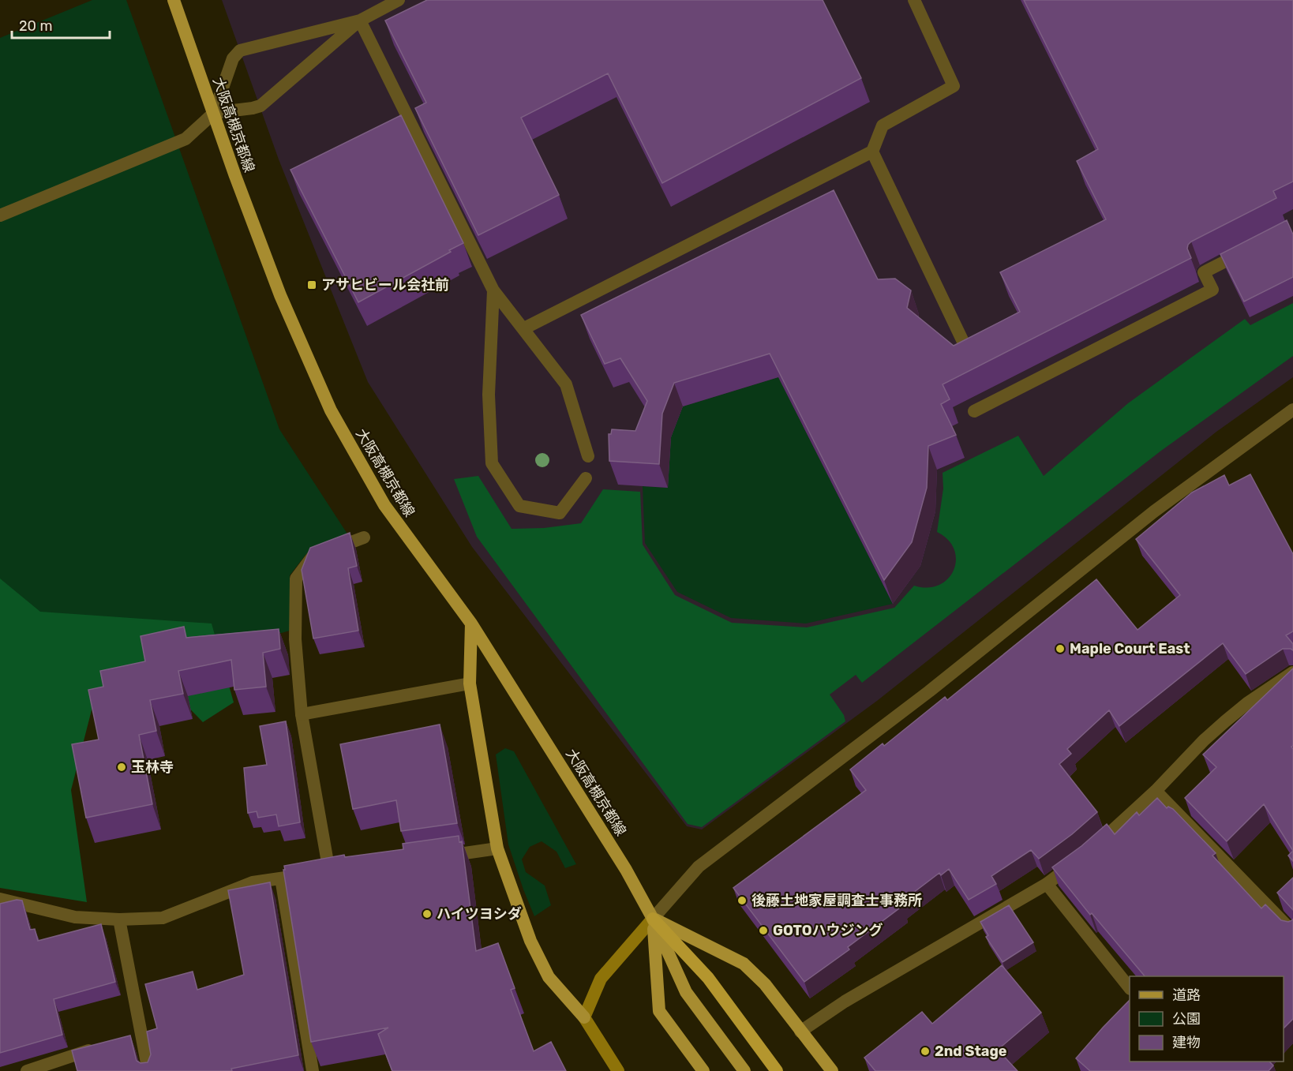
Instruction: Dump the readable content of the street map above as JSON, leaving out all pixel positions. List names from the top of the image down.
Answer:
{
  "streets": {
    "main road": ["大阪高槻京都線"]
  },
  "places": {
    "transit": ["アサヒビール会社前"],
    "other": [
      "Maple Court East",
      "玉林寺",
      "後藤土地家屋調査士事務所",
      "ハイツヨシダ",
      "GOTOハウジング",
      "2nd Stage"
    ]
  },
  "legend": ["道路", "公園", "建物"],
  "scale_bar": "20 m"
}
